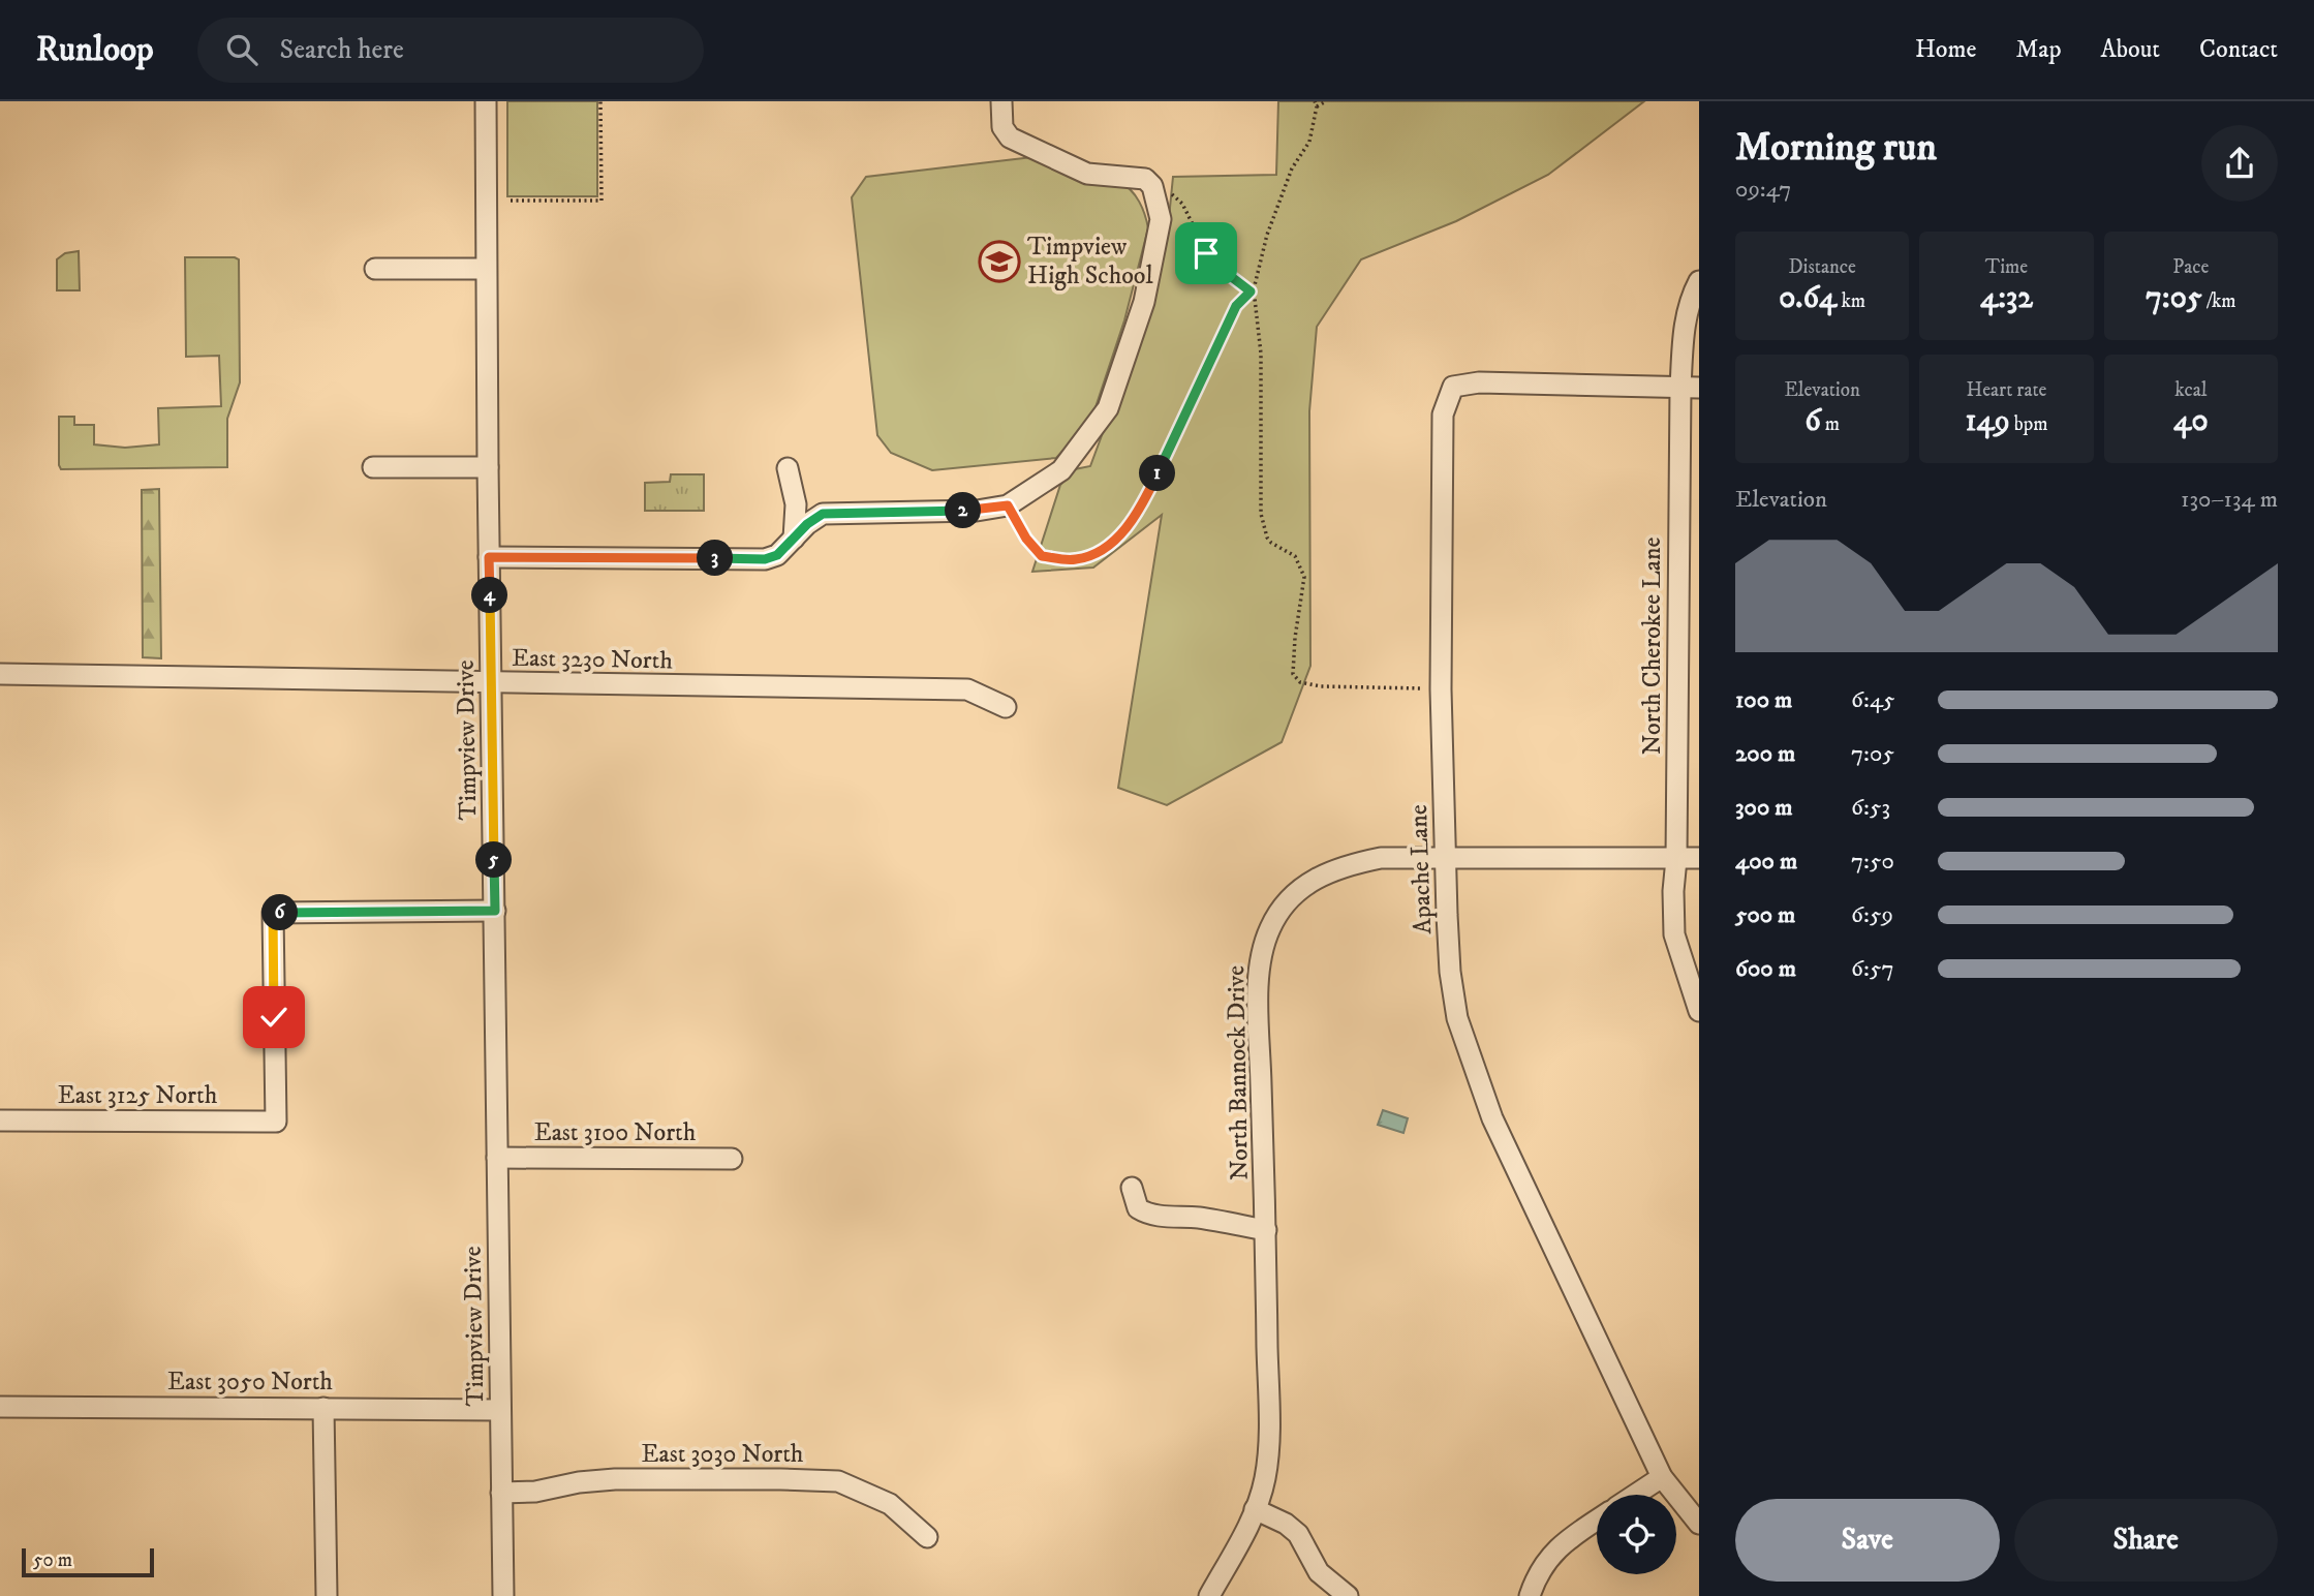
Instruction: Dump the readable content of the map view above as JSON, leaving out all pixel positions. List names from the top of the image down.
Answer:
{
  "streets": {
    "street": [
      "North Cherokee Lane",
      "East 3230 North",
      "Timpview Drive",
      "Apache Lane",
      "North Bannock Drive",
      "East 3125 North",
      "East 3100 North",
      "East 3050 North",
      "East 3030 North"
    ]
  },
  "crossings": [
    ["North Cherokee Lane", "Apache Lane"],
    ["North Cherokee Lane", "North Bannock Drive"],
    ["East 3230 North", "Timpview Drive"],
    ["Timpview Drive", "East 3125 North"],
    ["Timpview Drive", "East 3100 North"],
    ["Timpview Drive", "East 3050 North"],
    ["Timpview Drive", "East 3030 North"],
    ["Apache Lane", "North Bannock Drive"]
  ],
  "places": {
    "school or university": ["Timpview High School"]
  },
  "scale_bar": "50 m",
  "page": {
    "header": "Runloop",
    "search": "Search here",
    "nav": [
      "Home",
      "Map",
      "About",
      "Contact"
    ],
    "heading": ["Morning run", "09:47"],
    "stats": [
      ["Distance", "0.64 km"],
      ["Time", "4:32"],
      ["Pace", "7:05 /km"],
      ["Elevation", "6 m"],
      ["Heart rate", "149 bpm"],
      ["kcal", "40"]
    ],
    "pins": [
      "1",
      "2",
      "3",
      "4",
      "5",
      "6"
    ],
    "chart": ["Elevation", "130–134 m"],
    "list": [
      {
        "name": "100 m",
        "note": "6:45"
      },
      {
        "name": "200 m",
        "note": "7:05"
      },
      {
        "name": "300 m",
        "note": "6:53"
      },
      {
        "name": "400 m",
        "note": "7:50"
      },
      {
        "name": "500 m",
        "note": "6:59"
      },
      {
        "name": "600 m",
        "note": "6:57"
      }
    ],
    "buttons": ["Save", "Share"],
    "scale": "50 m"
  }
}
